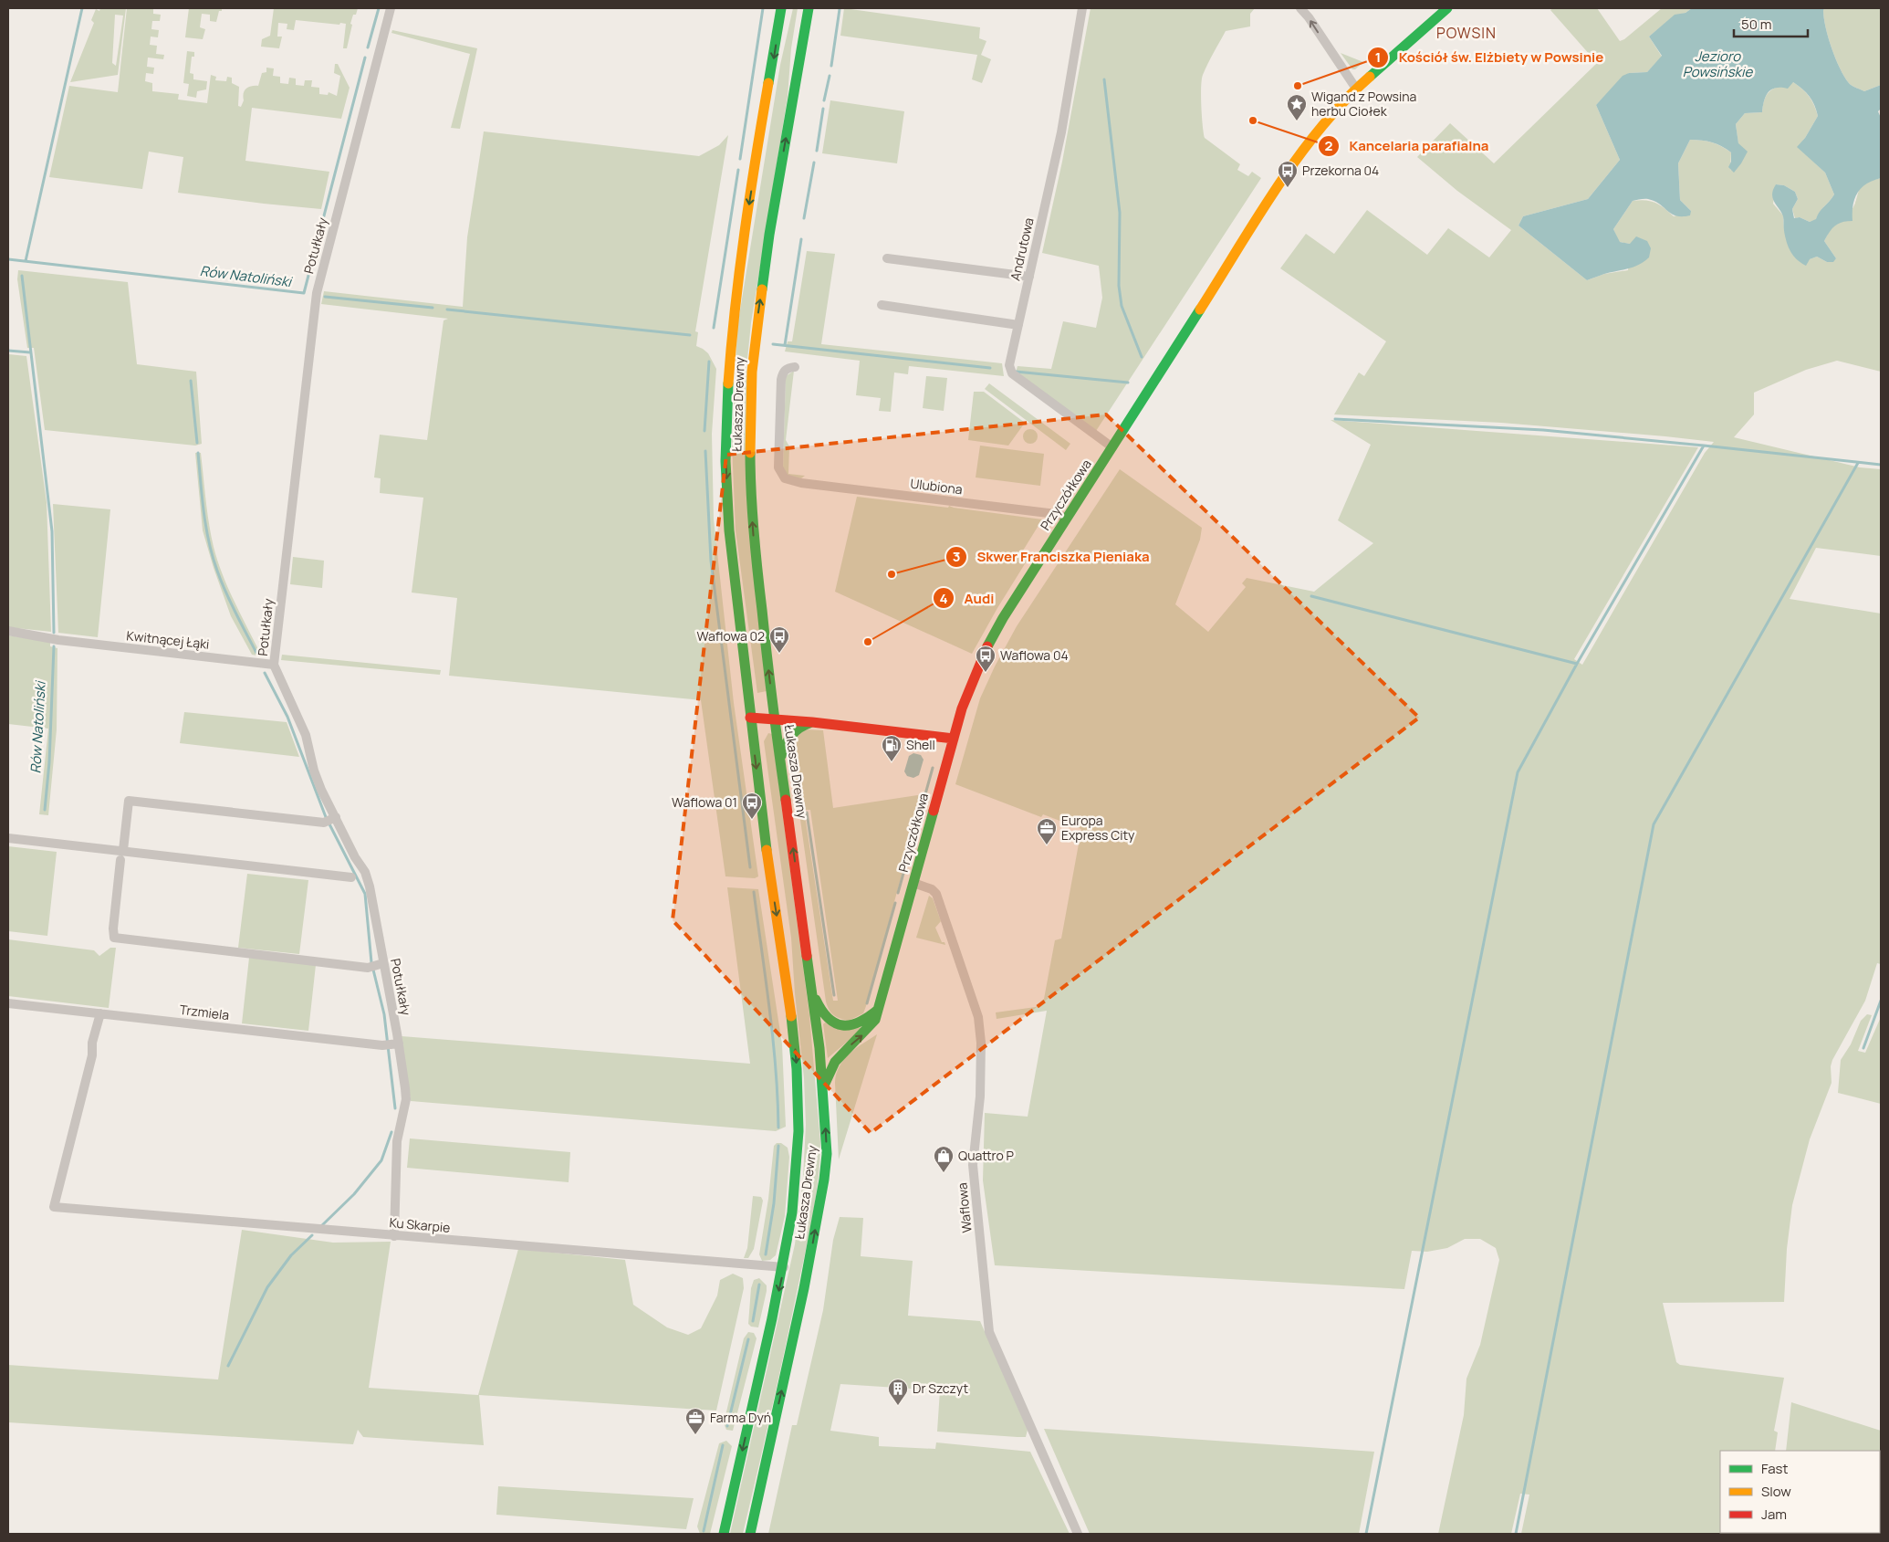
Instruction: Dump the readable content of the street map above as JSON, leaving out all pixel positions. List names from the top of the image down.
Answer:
{
  "streets": {
    "main road": ["Łukasza Drewny", "Przyczółkowa"],
    "street": [
      "Potułkały",
      "Andrutowa",
      "Ulubiona",
      "Kwitnącej Łąki",
      "Trzmiela",
      "Waflowa",
      "Ku Skarpie"
    ]
  },
  "crossings": [
    ["Potułkały", "Kwitnącej Łąki"],
    ["Potułkały", "Trzmiela"],
    ["Potułkały", "Ku Skarpie"],
    ["Andrutowa", "Przyczółkowa"],
    ["Łukasza Drewny", "Przyczółkowa"],
    ["Łukasza Drewny", "Ku Skarpie"],
    ["Ulubiona", "Przyczółkowa"],
    ["Przyczółkowa", "Waflowa"],
    ["Trzmiela", "Ku Skarpie"]
  ],
  "districts": ["POWSIN"],
  "water": ["Jezioro Powsińskie", "Rów Natoliński"],
  "places": {
    "other": [
      "Kościół św. Elżbiety w Powsinie",
      "Kancelaria parafialna",
      "Skwer Franciszka Pieniaka",
      "Audi"
    ],
    "place": ["Wigand z Powsina herbu Ciołek"],
    "bus stop": [
      "Przekorna 04",
      "Waflowa 02",
      "Waflowa 04",
      "Waflowa 01"
    ],
    "fuel station": ["Shell"],
    "office": ["Europa Express City", "Farma Dyń"],
    "shop": ["Quattro P"],
    "building": ["Dr Szczyt"]
  },
  "legend": ["Fast", "Slow", "Jam"],
  "scale_bar": "50 m"
}
